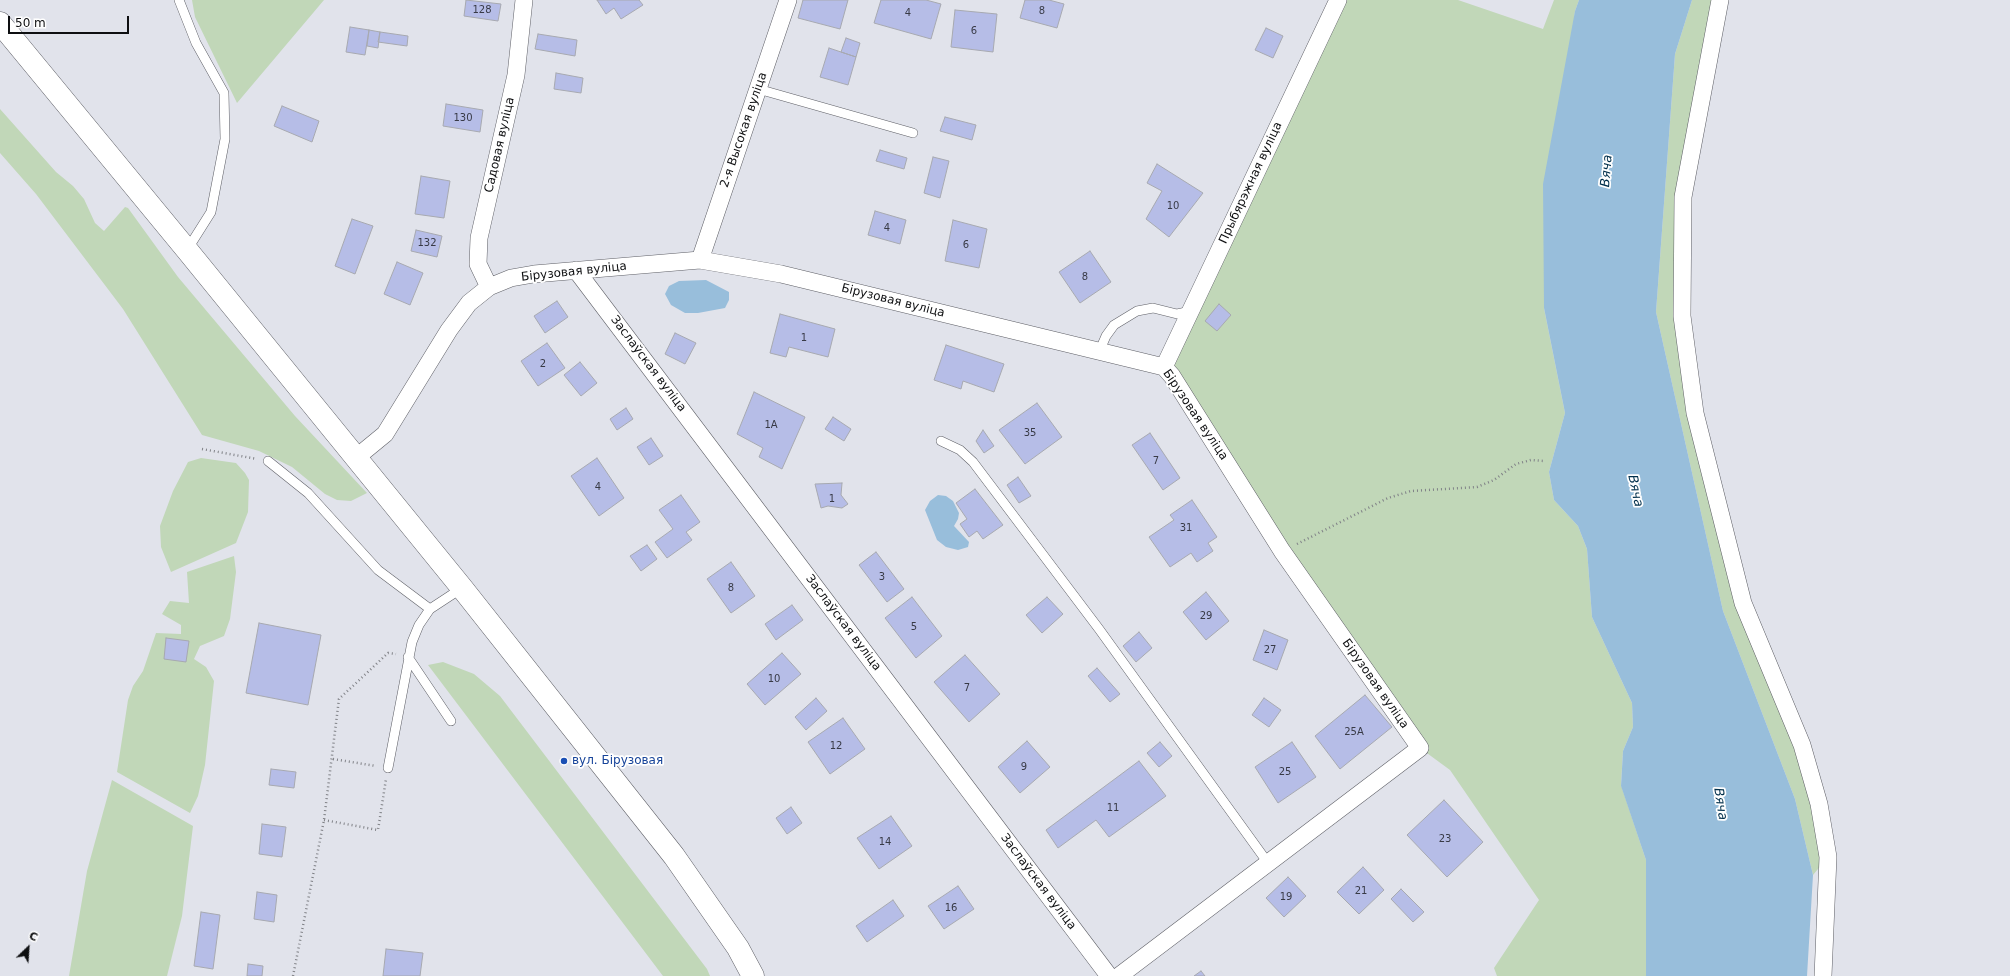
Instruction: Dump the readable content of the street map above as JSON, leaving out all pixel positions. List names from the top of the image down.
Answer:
{
  "streets": {
    "street": [
      "2-я Высокая вуліца",
      "Садовая вуліца",
      "Прыбярэжная вуліца",
      "Бірузовая вуліца",
      "Заслаўская вуліца"
    ]
  },
  "crossings": [
    ["2-я Высокая вуліца", "Бірузовая вуліца"],
    ["Садовая вуліца", "Бірузовая вуліца"],
    ["Прыбярэжная вуліца", "Бірузовая вуліца"],
    ["Бірузовая вуліца", "Заслаўская вуліца"]
  ],
  "water": ["Вяча"],
  "places": ["вул. Бірузовая"],
  "house_numbers": [
    "128",
    "8",
    "4",
    "6",
    "130",
    "10",
    "4",
    "132",
    "6",
    "8",
    "1",
    "2",
    "1А",
    "35",
    "7",
    "4",
    "1",
    "31",
    "3",
    "8",
    "29",
    "5",
    "27",
    "10",
    "7",
    "25А",
    "12",
    "9",
    "25",
    "11",
    "23",
    "14",
    "21",
    "19",
    "16"
  ],
  "scale_bar": "50 m",
  "north": "top right"
}
